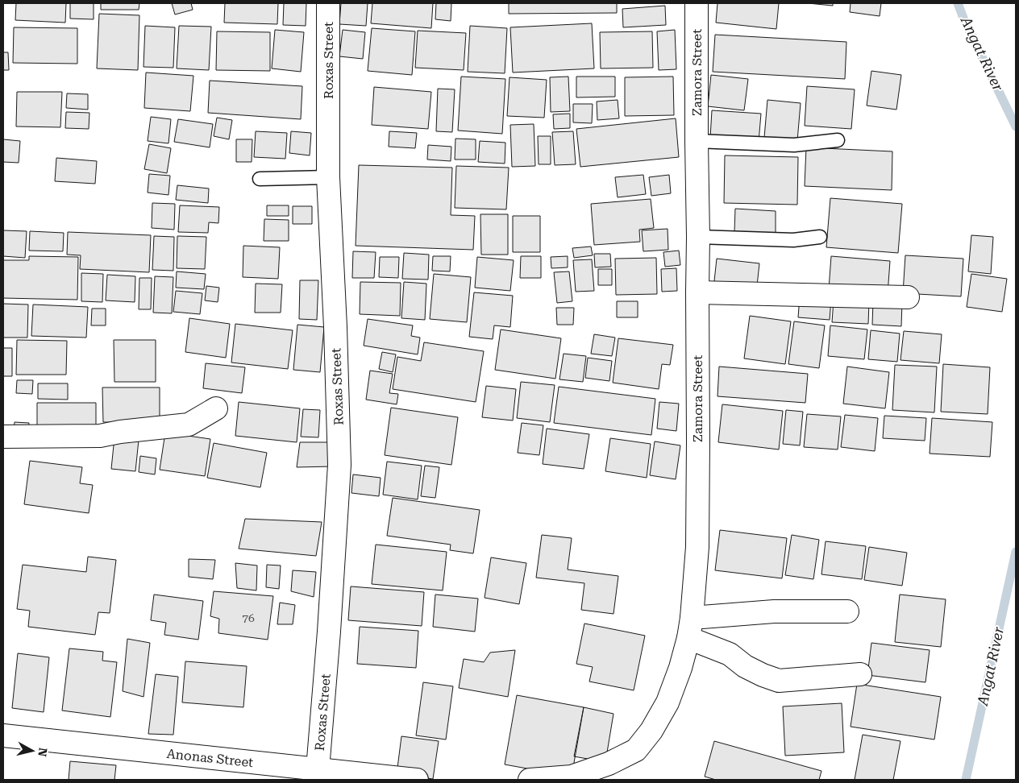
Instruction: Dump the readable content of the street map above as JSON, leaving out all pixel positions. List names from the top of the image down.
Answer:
{
  "streets": {
    "street": ["Roxas Street", "Zamora Street", "Anonas Street"]
  },
  "crossings": [
    ["Roxas Street", "Anonas Street"]
  ],
  "water": ["Angat River"],
  "house_numbers": ["76"],
  "north": "right"
}
